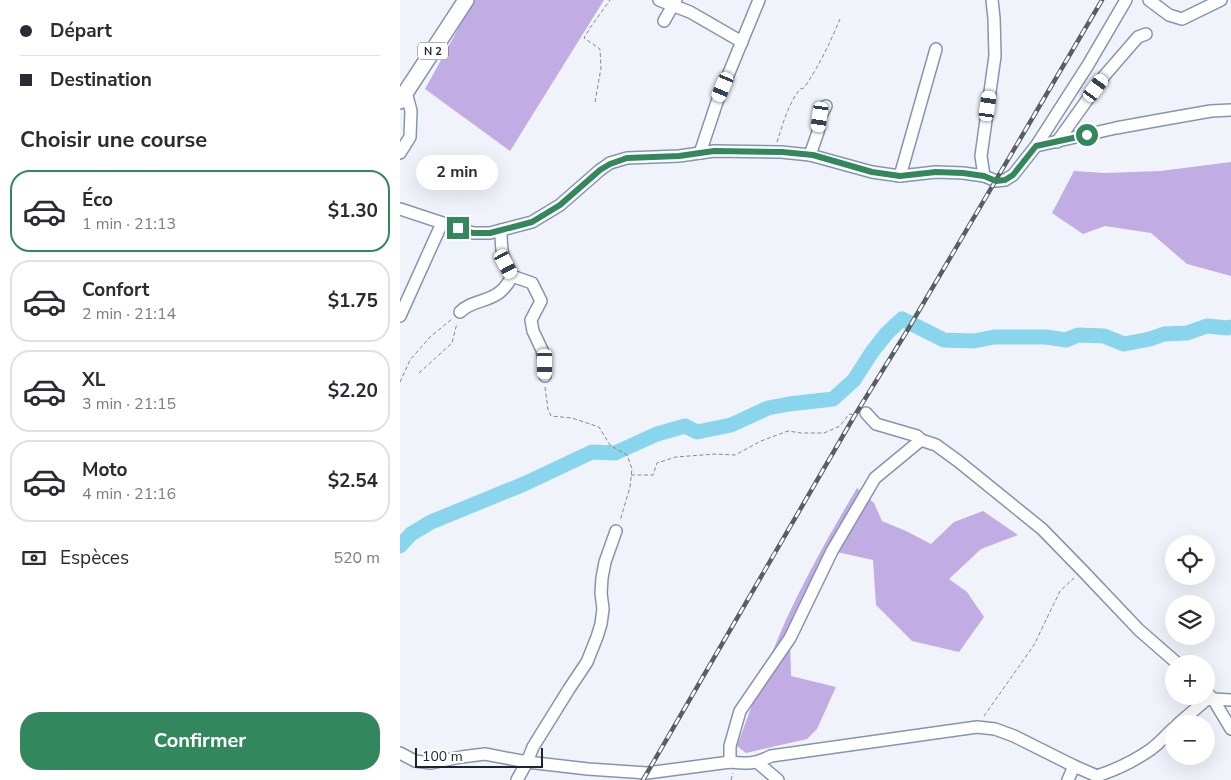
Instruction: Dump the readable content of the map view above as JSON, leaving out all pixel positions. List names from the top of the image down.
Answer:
{
  "streets": {
    "main road": ["N 2"]
  },
  "scale_bar": "100 m",
  "page": {
    "banner": ["Départ", "Destination"],
    "heading": "Choisir une course",
    "bubble": "2 min",
    "list": [
      {
        "name": "Éco",
        "note": "1 min · 21:13",
        "value": "$1.30"
      },
      {
        "name": "Confort",
        "note": "2 min · 21:14",
        "value": "$1.75"
      },
      {
        "name": "XL",
        "note": "3 min · 21:15",
        "value": "$2.20"
      },
      {
        "name": "Moto",
        "note": "4 min · 21:16",
        "value": "$2.54"
      }
    ],
    "pay": ["Espèces", "520 m"],
    "map_buttons": ["+", "−"],
    "buttons": "Confirmer",
    "scale": "100 m"
  }
}
